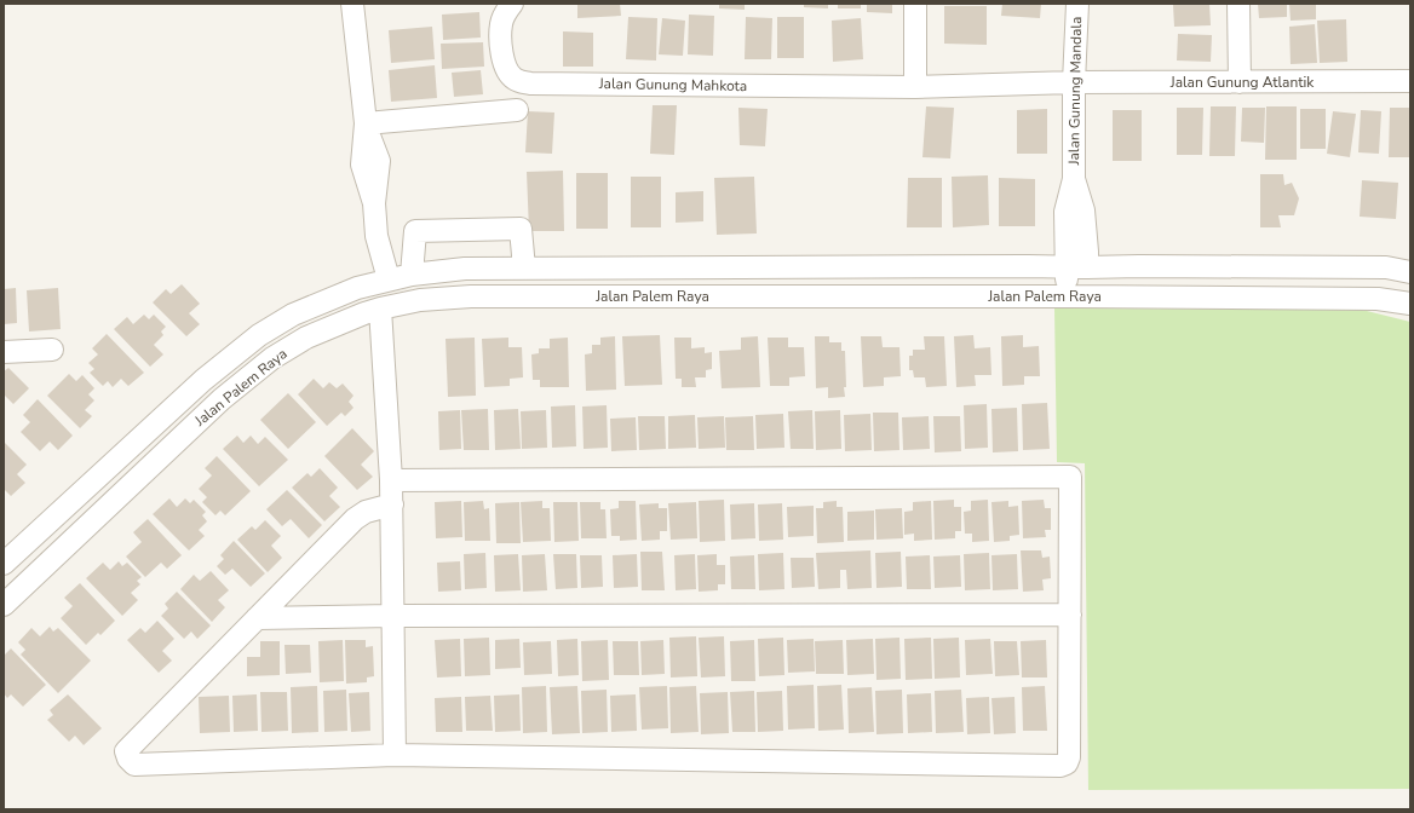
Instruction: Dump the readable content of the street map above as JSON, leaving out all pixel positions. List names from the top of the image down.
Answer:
{
  "streets": {
    "street": [
      "Jalan Gunung Atlantik",
      "Jalan Gunung Mahkota",
      "Jalan Gunung Mandala",
      "Jalan Palem Raya"
    ]
  },
  "crossings": [
    ["Jalan Gunung Atlantik", "Jalan Gunung Mahkota"],
    ["Jalan Gunung Atlantik", "Jalan Gunung Mandala"],
    ["Jalan Gunung Mahkota", "Jalan Gunung Mandala"],
    ["Jalan Gunung Mandala", "Jalan Palem Raya"]
  ]
}
